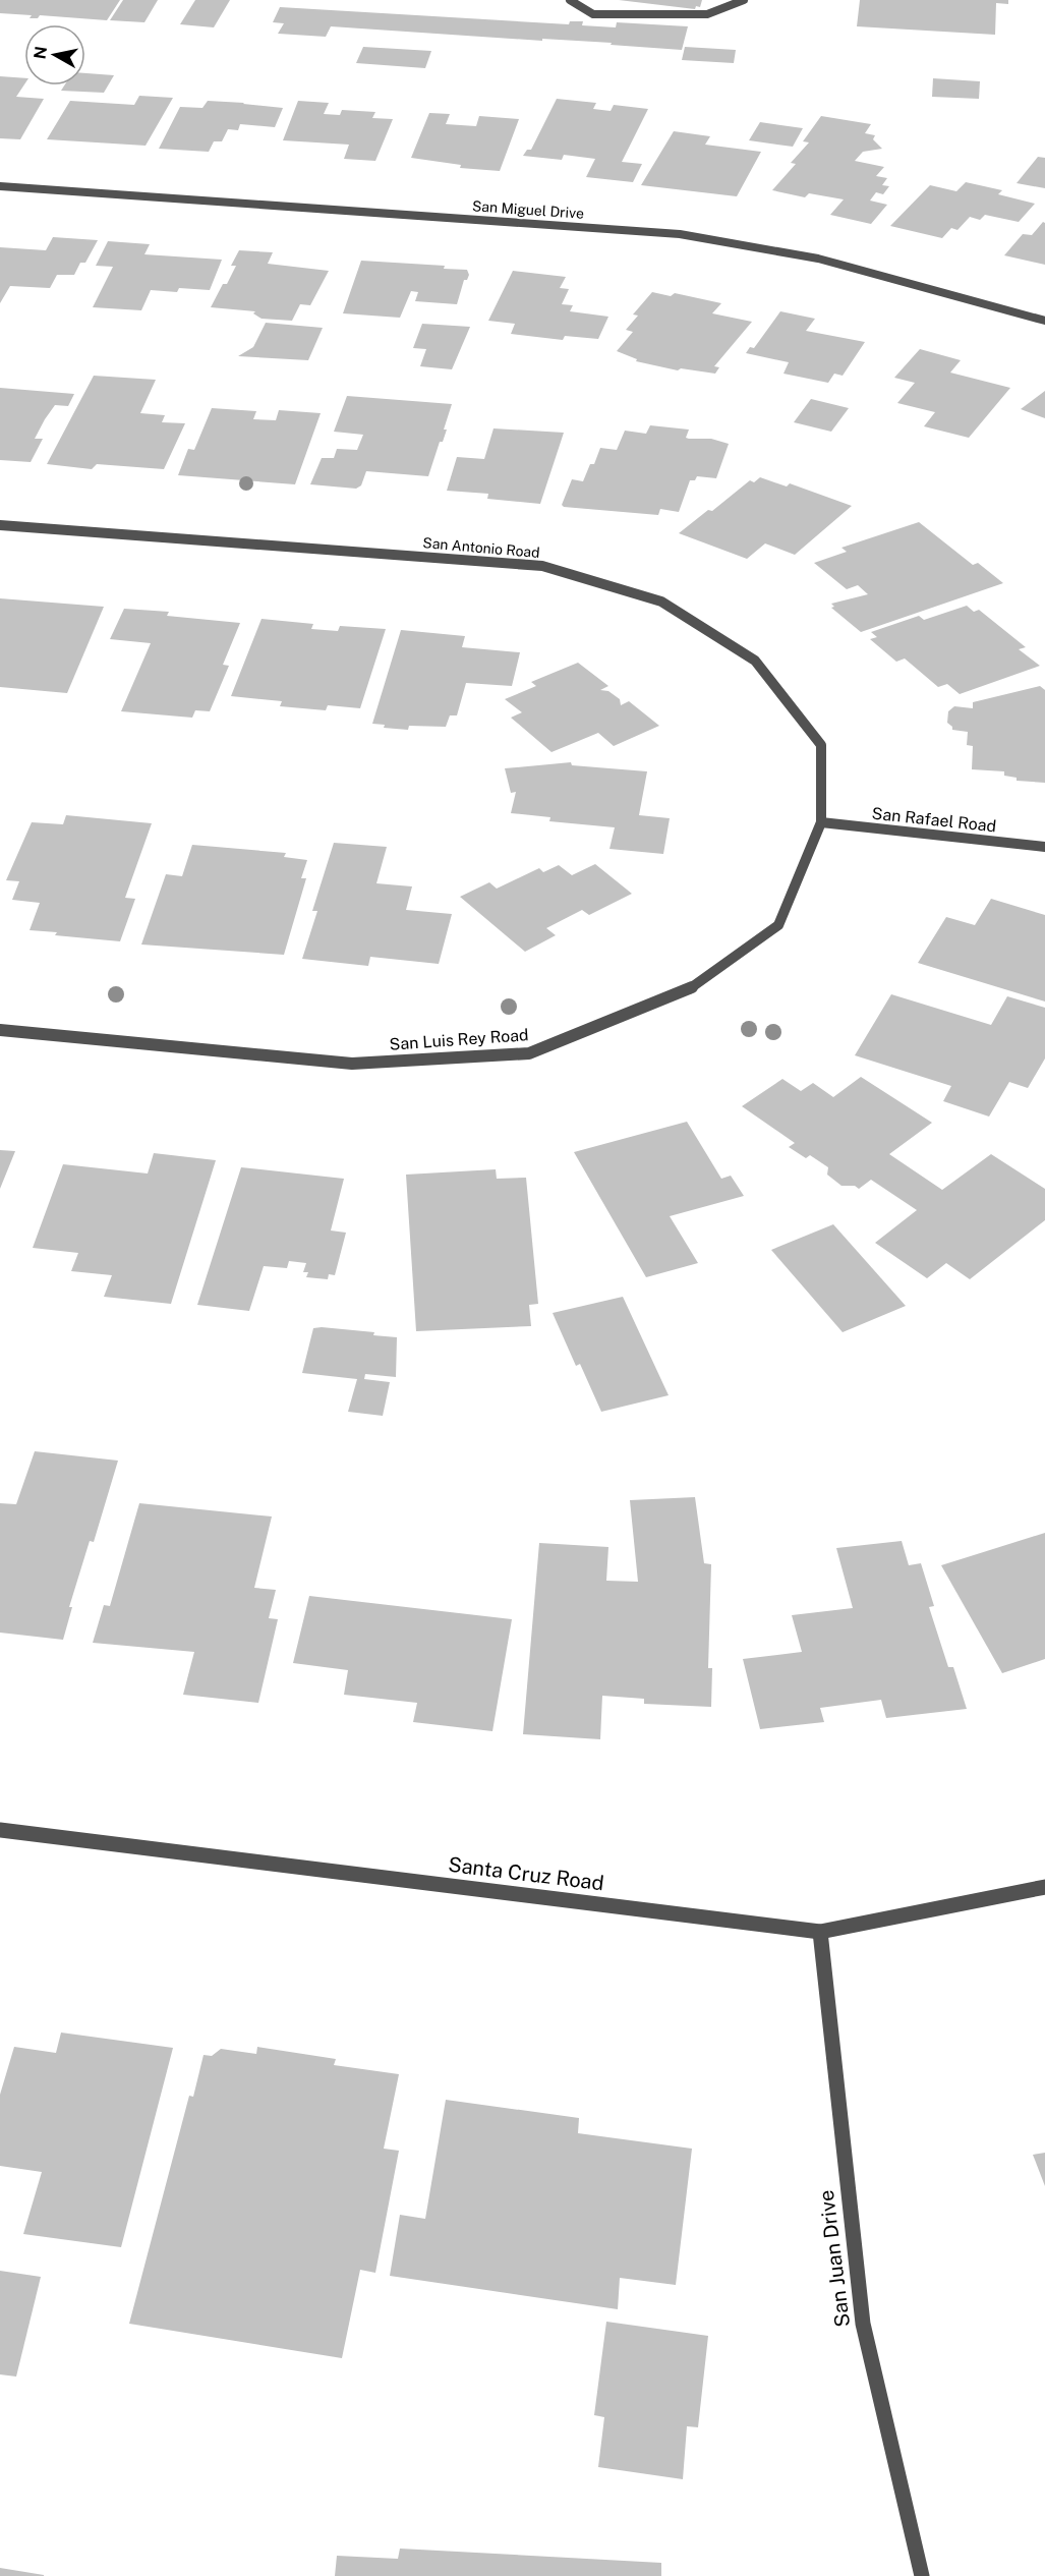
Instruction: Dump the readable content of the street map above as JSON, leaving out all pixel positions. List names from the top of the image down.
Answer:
{
  "streets": {
    "street": [
      "San Miguel Drive",
      "San Antonio Road",
      "San Rafael Road",
      "San Luis Rey Road",
      "Santa Cruz Road",
      "San Juan Drive"
    ]
  },
  "crossings": [
    ["San Antonio Road", "San Rafael Road"],
    ["San Antonio Road", "San Luis Rey Road"],
    ["San Rafael Road", "San Luis Rey Road"],
    ["Santa Cruz Road", "San Juan Drive"]
  ],
  "north": "left"
}
